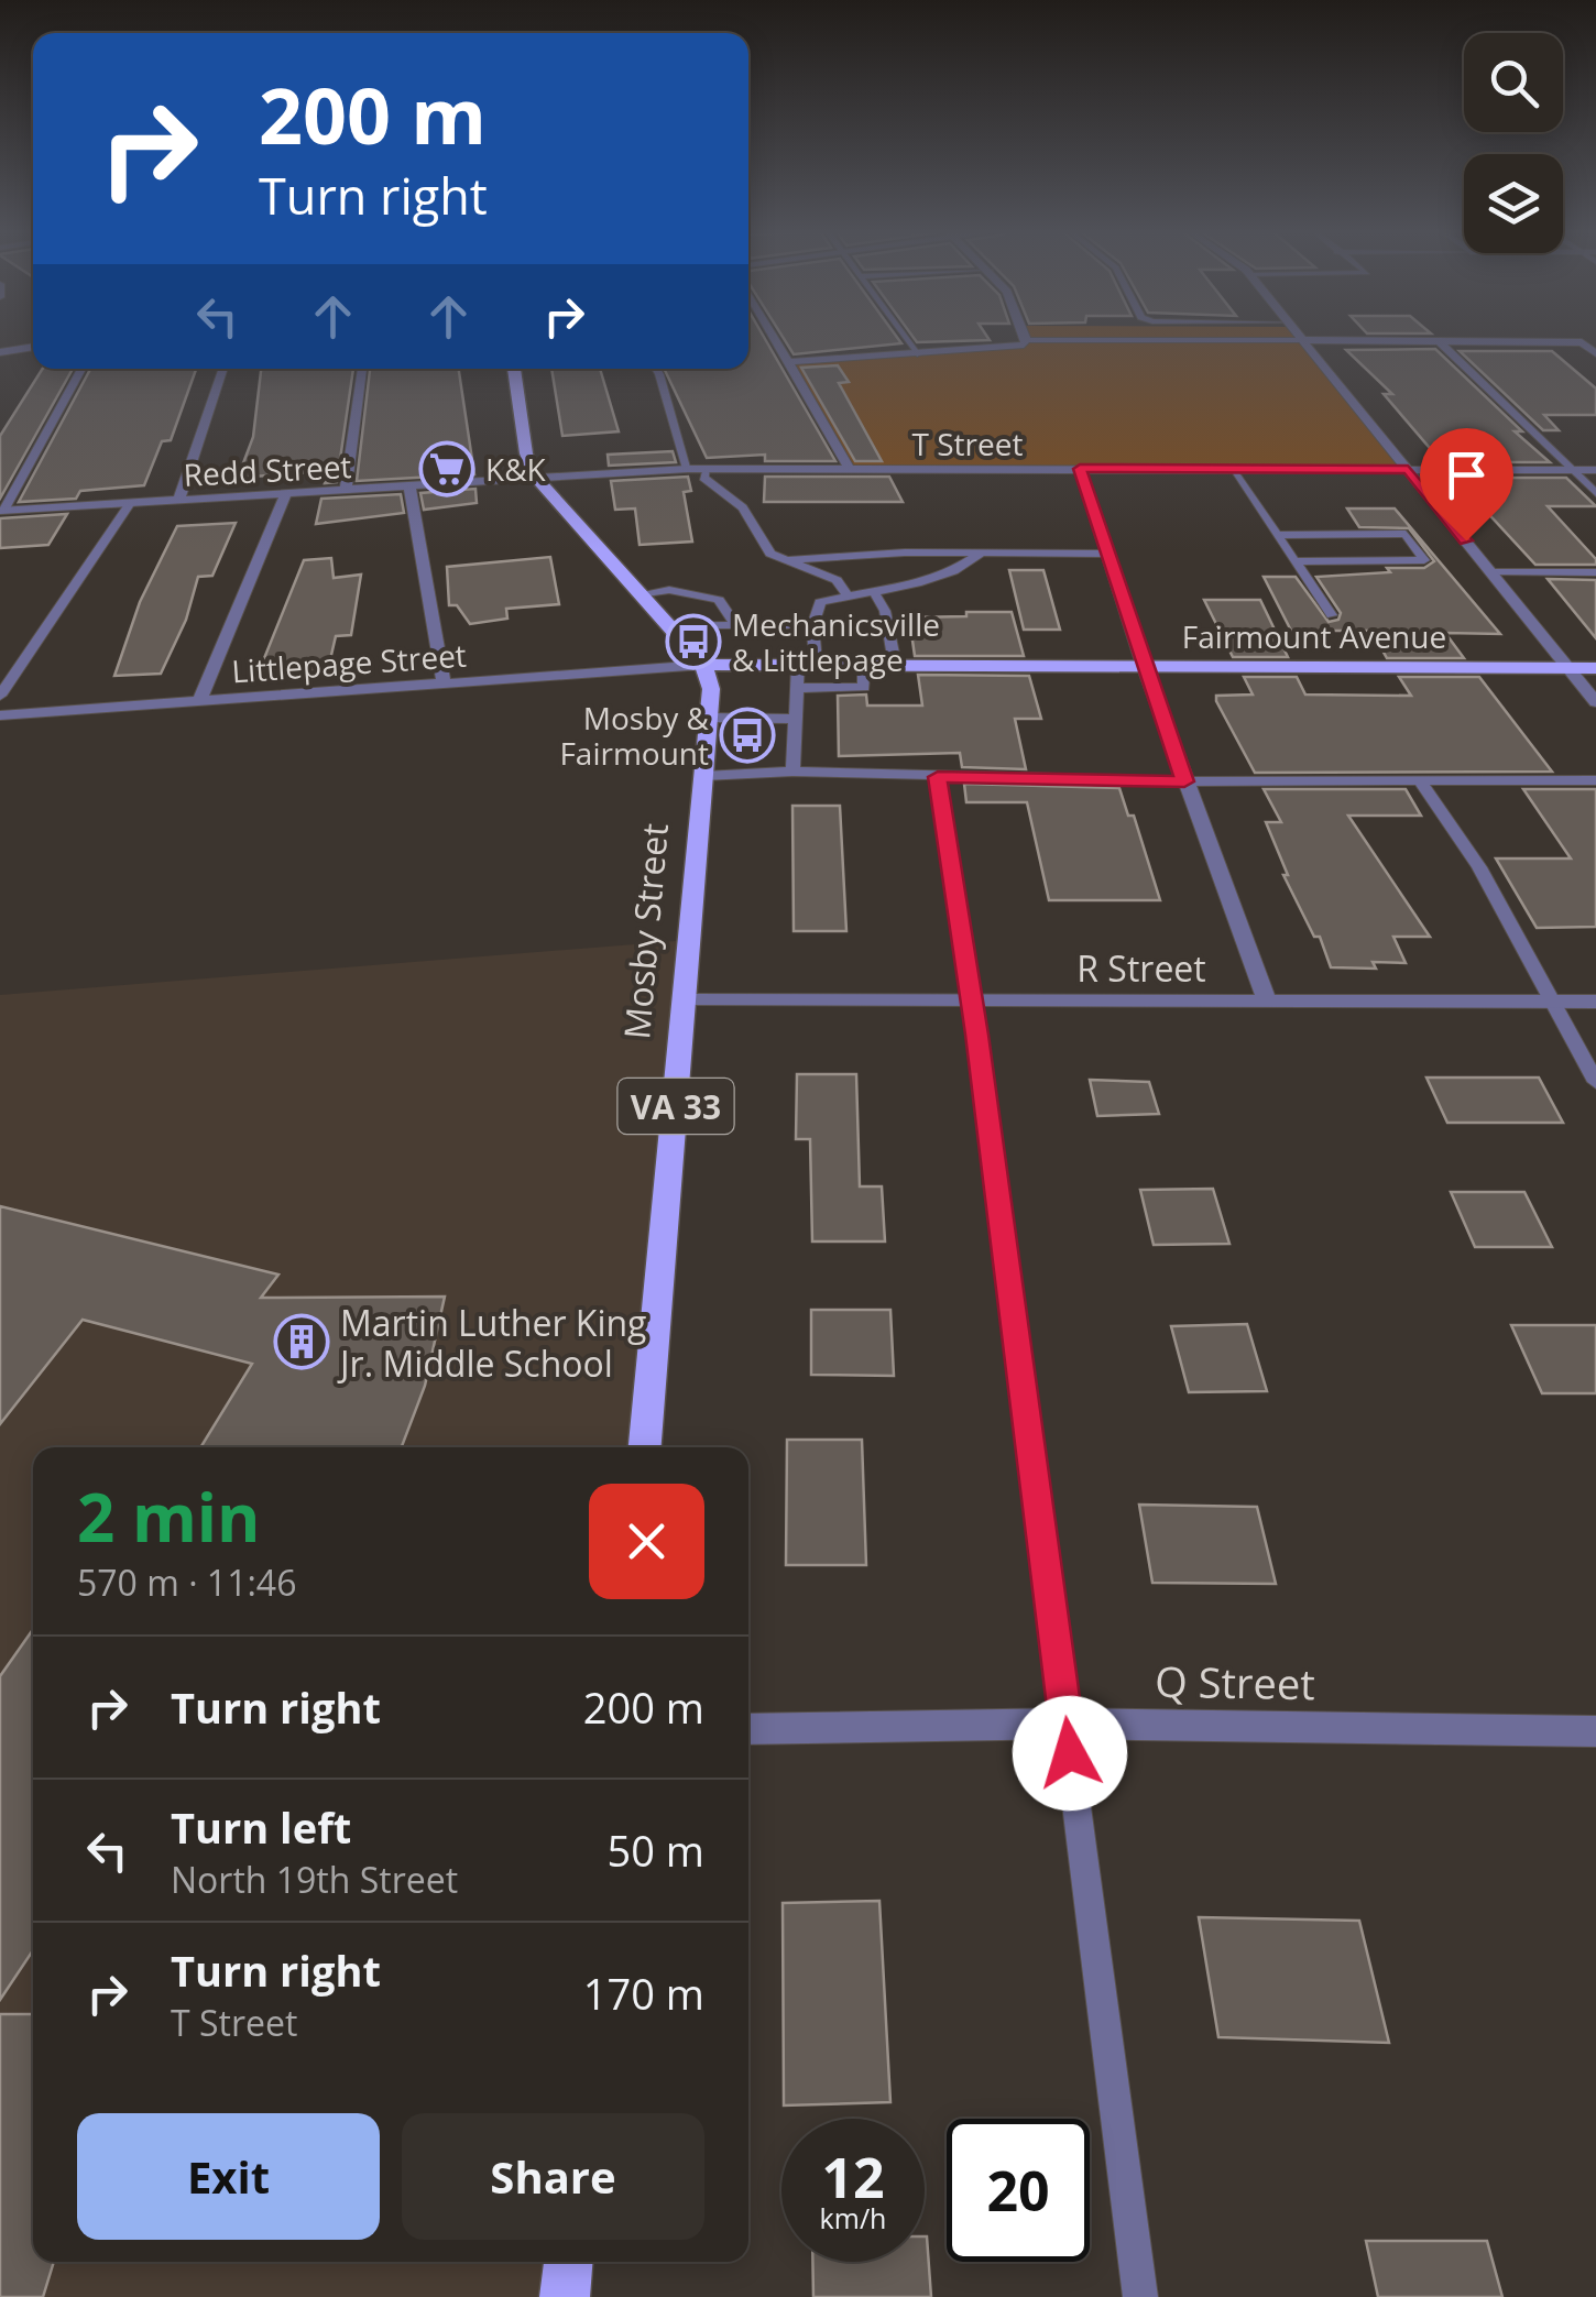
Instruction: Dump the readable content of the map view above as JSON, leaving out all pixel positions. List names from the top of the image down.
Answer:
{
  "streets": {
    "main road": ["Fairmount Avenue", "Mosby Street", "VA 33"],
    "street": [
      "T Street",
      "Redd Street",
      "Littlepage Street",
      "R Street",
      "Q Street"
    ]
  },
  "crossings": [
    ["T Street", "Redd Street"],
    ["Fairmount Avenue", "Littlepage Street"],
    ["Fairmount Avenue", "Mosby Street"],
    ["Littlepage Street", "Mosby Street"],
    ["Mosby Street", "R Street"]
  ],
  "places": {
    "supermarket": ["K&K"],
    "bus stop": ["Mechanicsville & Littlepage", "Mosby & Fairmount"],
    "building": ["Martin Luther King Jr. Middle School"]
  },
  "page": {
    "turn": ["200 m", "Turn right"],
    "heading": ["2 min", "570 m · 11:46"],
    "list": [
      {
        "name": "Turn right",
        "value": "200 m"
      },
      {
        "name": "Turn left",
        "note": "North 19th Street",
        "value": "50 m"
      },
      {
        "name": "Turn right",
        "note": "T Street",
        "value": "170 m"
      }
    ],
    "buttons": ["Exit", "Share"],
    "speed": "12 km/h",
    "limit": "20"
  }
}
